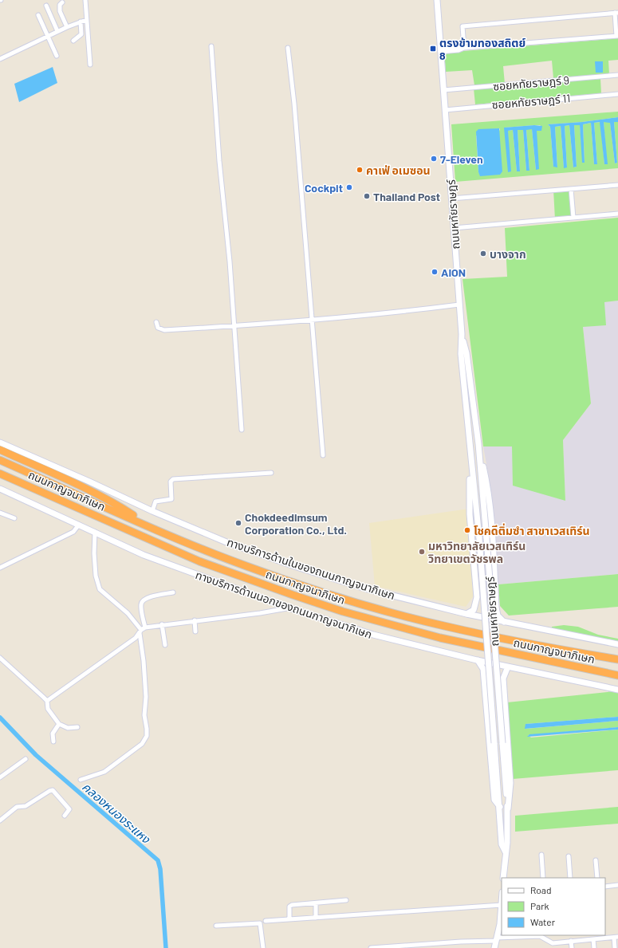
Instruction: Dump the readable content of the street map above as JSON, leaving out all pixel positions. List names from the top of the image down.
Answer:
{
  "streets": {
    "highway": ["ถนนกาญจนาภิเษก"],
    "main road": ["ถนนหทัยราษฎร์", "ทางบริการด้านในของถนนกาญจนาภิเษก", "ทางบริการด้านนอกของถนนกาญจนาภิเษก"],
    "street": ["ซอยหทัยราษฎร์ 9", "ซอยหทัยราษฎร์ 11"]
  },
  "crossings": [
    ["ซอยหทัยราษฎร์ 9", "ถนนหทัยราษฎร์"],
    ["ซอยหทัยราษฎร์ 11", "ถนนหทัยราษฎร์"]
  ],
  "water": ["คลองหนองระแหง"],
  "places": {
    "transit": ["ตรงข้ามทองสถิตย์ 8"],
    "other": [
      "7-Eleven",
      "คาเฟ่ อเมซอน",
      "Cockpit",
      "Thailand Post",
      "บางจาก",
      "AION",
      "Chokdeedimsum Corporation Co., Ltd.",
      "โชคดีติ่มซำ สาขาเวสเทิร์น",
      "มหาวิทยาลัยเวสเทิร์น วิทยาเขตวัชรพล"
    ]
  },
  "legend": ["Road", "Park", "Water"]
}
